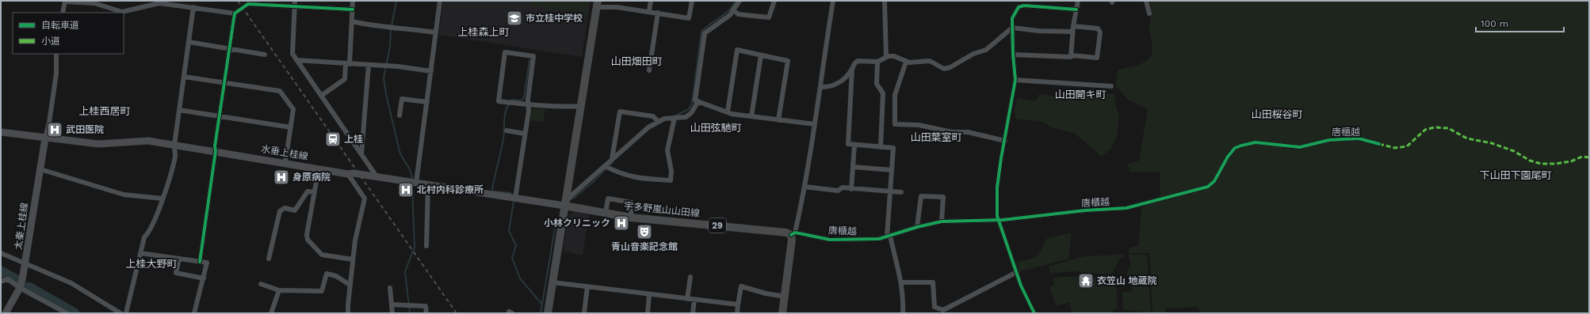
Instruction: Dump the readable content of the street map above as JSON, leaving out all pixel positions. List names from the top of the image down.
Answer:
{
  "streets": {
    "main road": [
      "水垂上桂線",
      "宇多野嵐山山田線",
      "29",
      "太秦上桂線"
    ],
    "street": ["唐櫃越"]
  },
  "crossings": [
    ["唐櫃越", "宇多野嵐山山田線"],
    ["水垂上桂線", "宇多野嵐山山田線"],
    ["水垂上桂線", "太秦上桂線"]
  ],
  "districts": [
    "上桂森上町",
    "山田畑田町",
    "山田開キ町",
    "上桂西居町",
    "山田桜谷町",
    "山田弦馳町",
    "山田葉室町",
    "下山田下園尾町",
    "上桂大野町"
  ],
  "places": {
    "school or university": ["市立桂中学校"],
    "hospital": [
      "武田医院",
      "身原病院",
      "北村内科診療所",
      "小林クリニック"
    ],
    "station": ["上桂"],
    "theatre": ["青山音楽記念館"],
    "temple": ["衣笠山 地蔵院"]
  },
  "legend": ["自転車道", "小道"],
  "scale_bar": "100 m"
}
